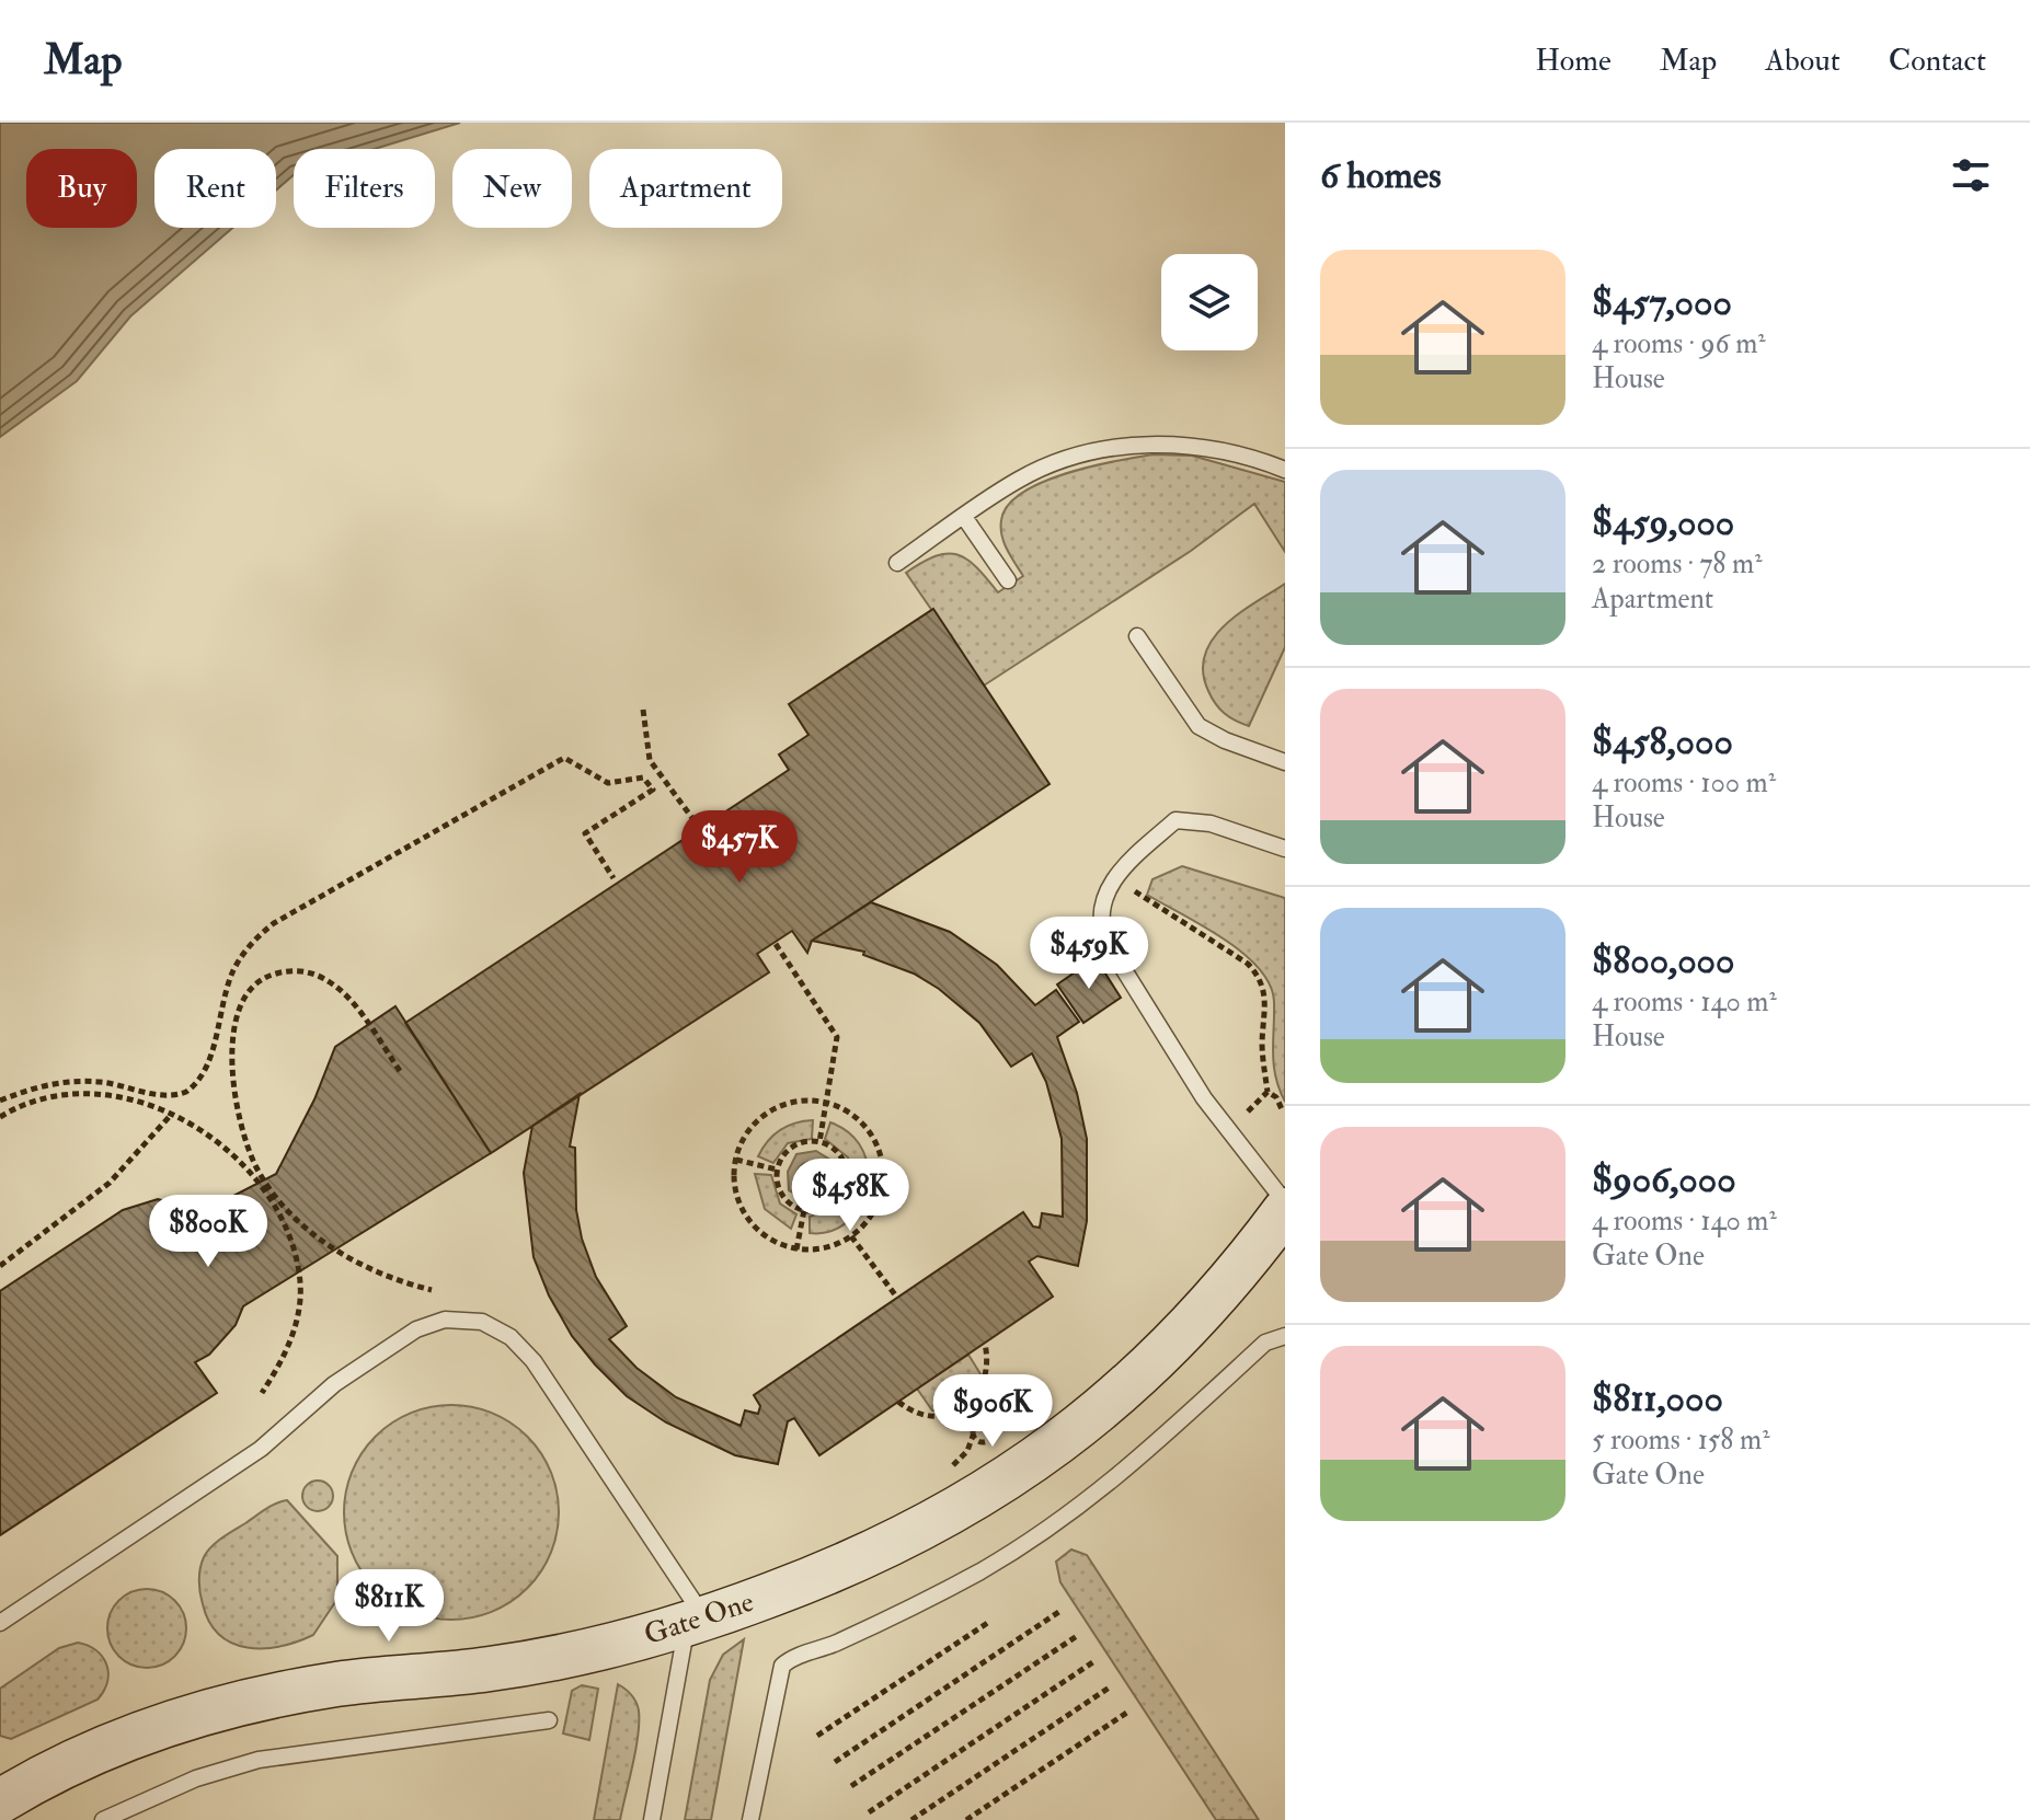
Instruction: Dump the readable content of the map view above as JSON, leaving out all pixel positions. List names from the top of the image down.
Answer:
{
  "streets": {
    "street": ["Gate One"]
  },
  "page": {
    "header": "Map",
    "nav": [
      "Home",
      "Map",
      "About",
      "Contact"
    ],
    "heading": "6 homes",
    "chip": [
      "Buy",
      "Rent",
      "Filters",
      "New",
      "Apartment"
    ],
    "list": [
      {
        "name": "$457,000",
        "note": "4 rooms · 96 m² · House"
      },
      {
        "name": "$459,000",
        "note": "2 rooms · 78 m² · Apartment"
      },
      {
        "name": "$458,000",
        "note": "4 rooms · 100 m² · House"
      },
      {
        "name": "$800,000",
        "note": "4 rooms · 140 m² · House"
      },
      {
        "name": "$906,000",
        "note": "4 rooms · 140 m² · Gate One"
      },
      {
        "name": "$811,000",
        "note": "5 rooms · 158 m² · Gate One"
      }
    ],
    "price": [
      "$457K",
      "$459K",
      "$458K",
      "$800K",
      "$906K",
      "$811K"
    ]
  }
}
